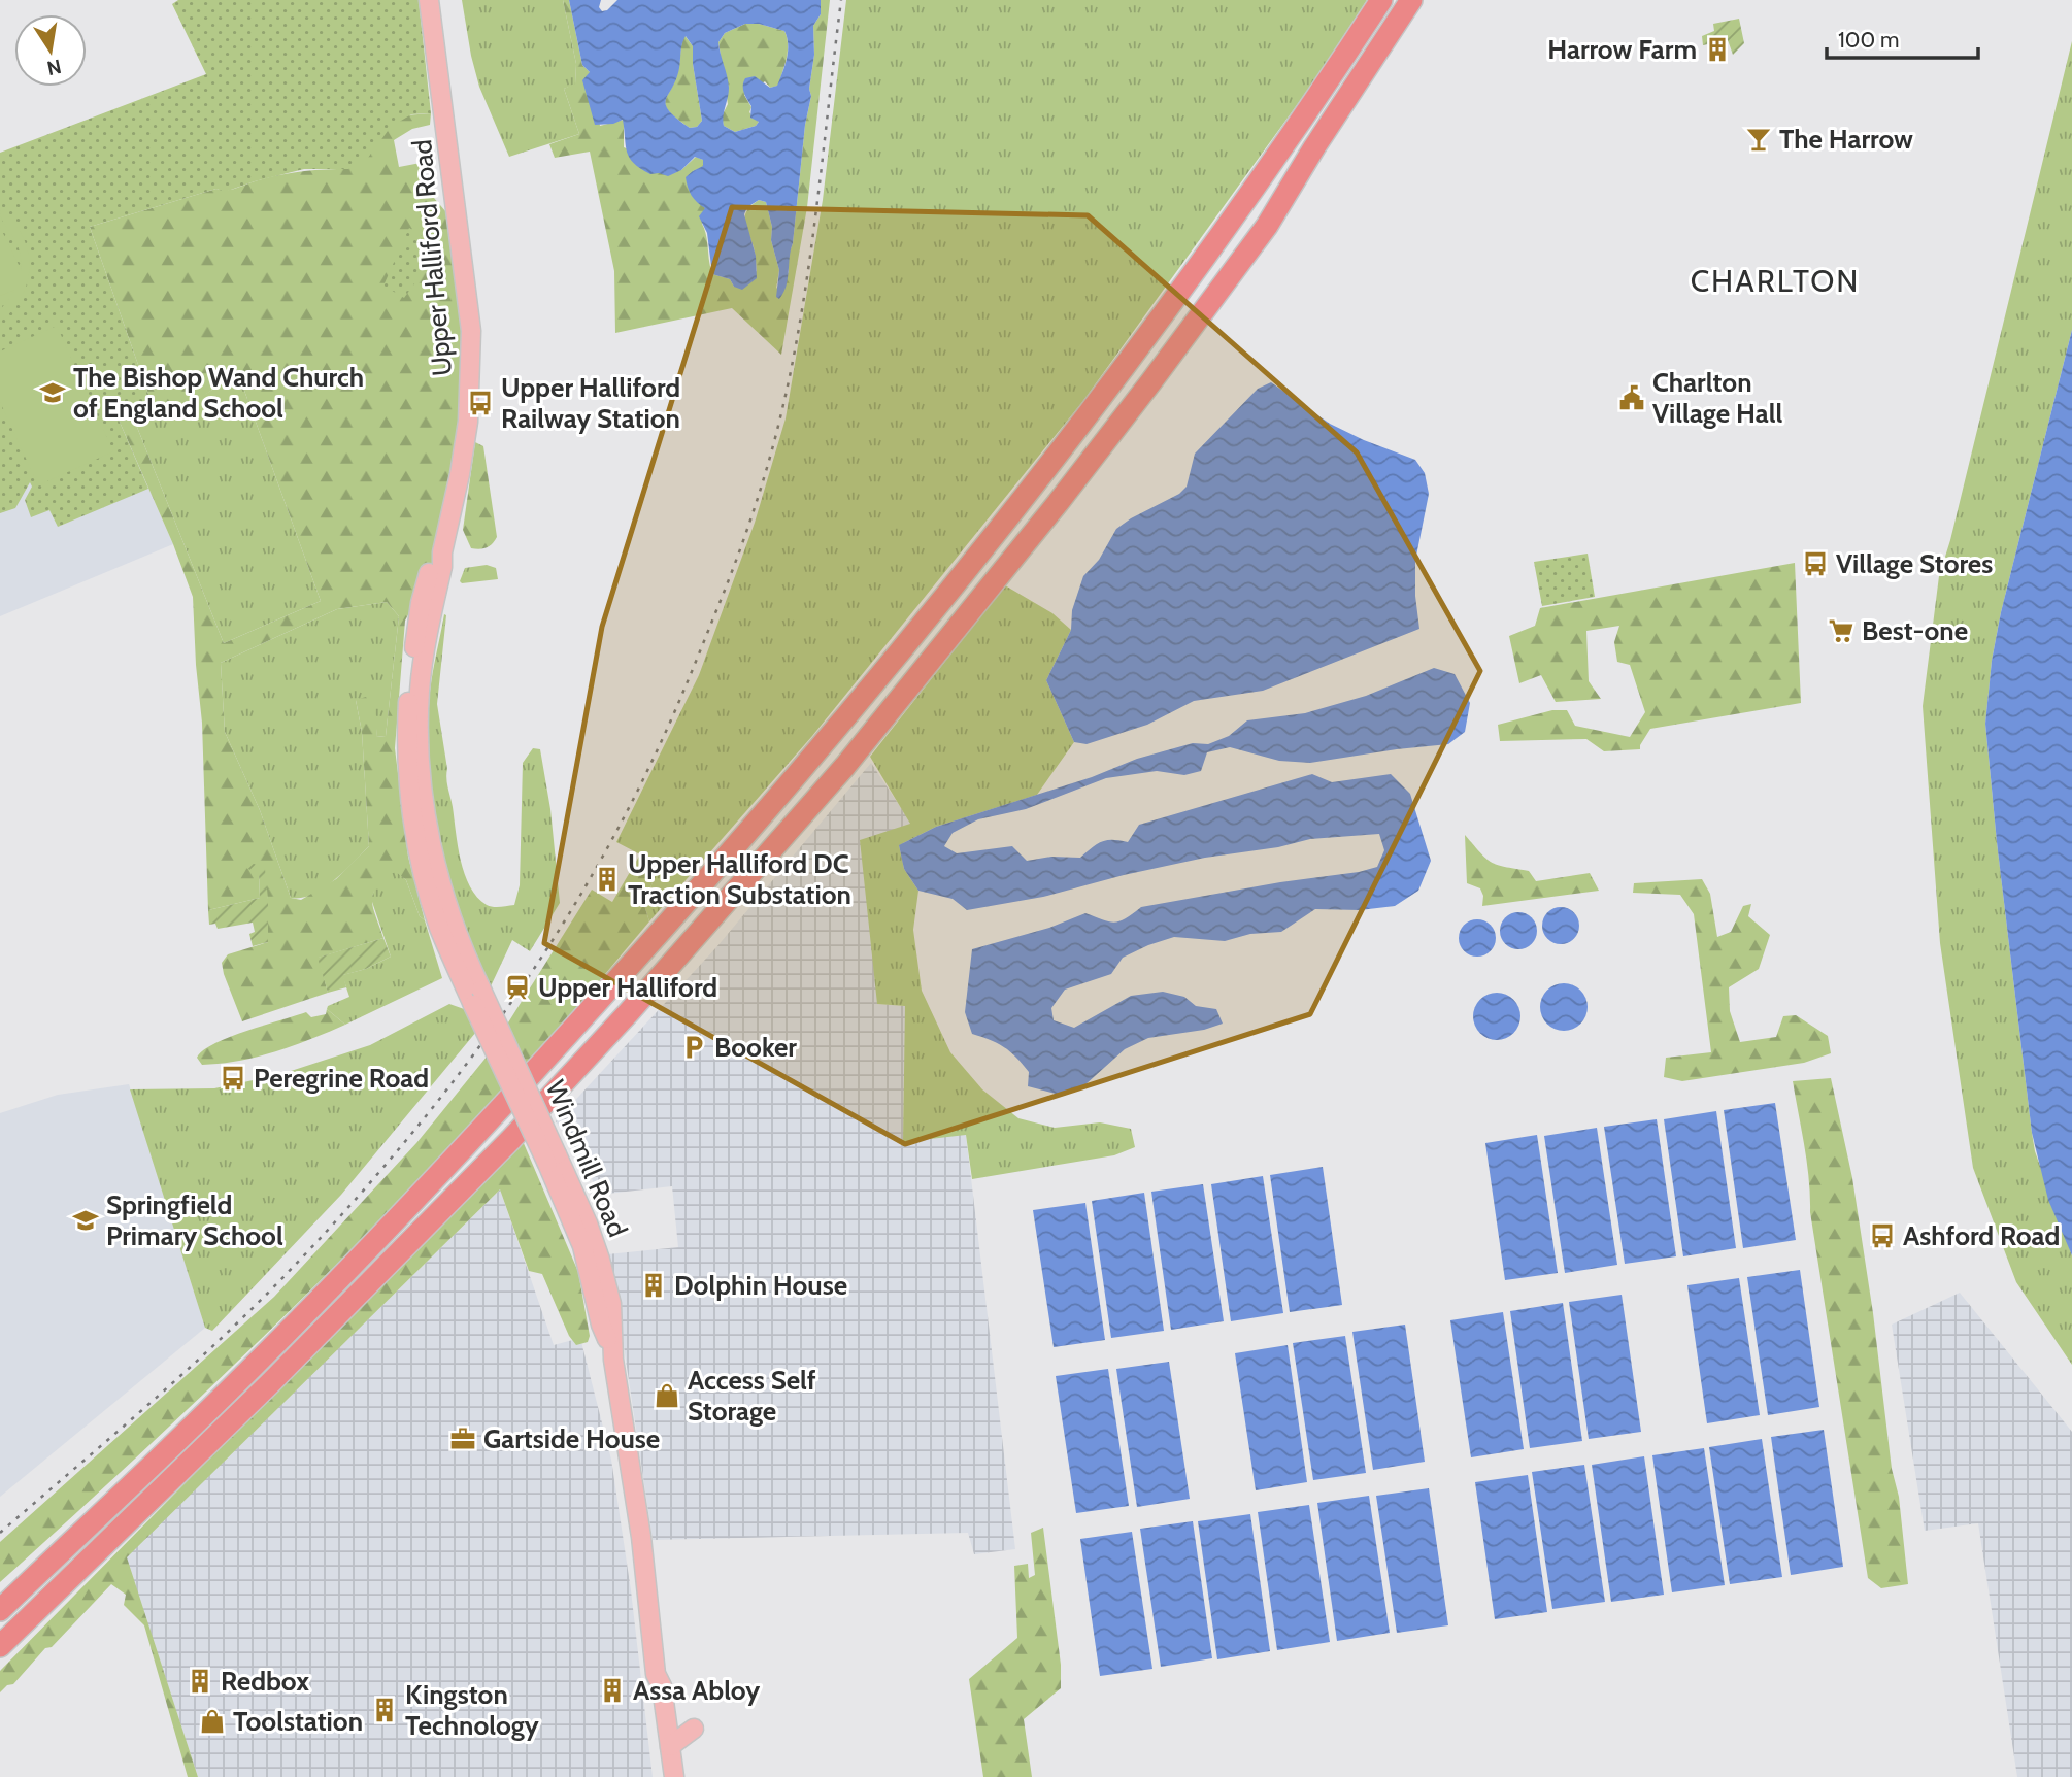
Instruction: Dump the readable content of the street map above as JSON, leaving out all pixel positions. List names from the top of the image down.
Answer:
{
  "streets": {
    "main road": ["Upper Halliford Road", "Windmill Road"]
  },
  "crossings": [
    ["Upper Halliford Road", "Windmill Road"]
  ],
  "districts": ["CHARLTON"],
  "places": {
    "building": [
      "Harrow Farm",
      "Upper Halliford DC Traction Substation",
      "Dolphin House",
      "Redbox",
      "Assa Abloy",
      "Kingston Technology"
    ],
    "bar": ["The Harrow"],
    "school or university": ["The Bishop Wand Church of England School", "Springfield Primary School"],
    "public building": ["Charlton Village Hall"],
    "bus stop": [
      "Upper Halliford Railway Station",
      "Village Stores",
      "Peregrine Road",
      "Ashford Road"
    ],
    "supermarket": ["Best-one"],
    "station": ["Upper Halliford"],
    "parking": ["Booker"],
    "shop": ["Access Self Storage", "Toolstation"],
    "office": ["Gartside House"]
  },
  "scale_bar": "100 m",
  "north": "bottom"
}
